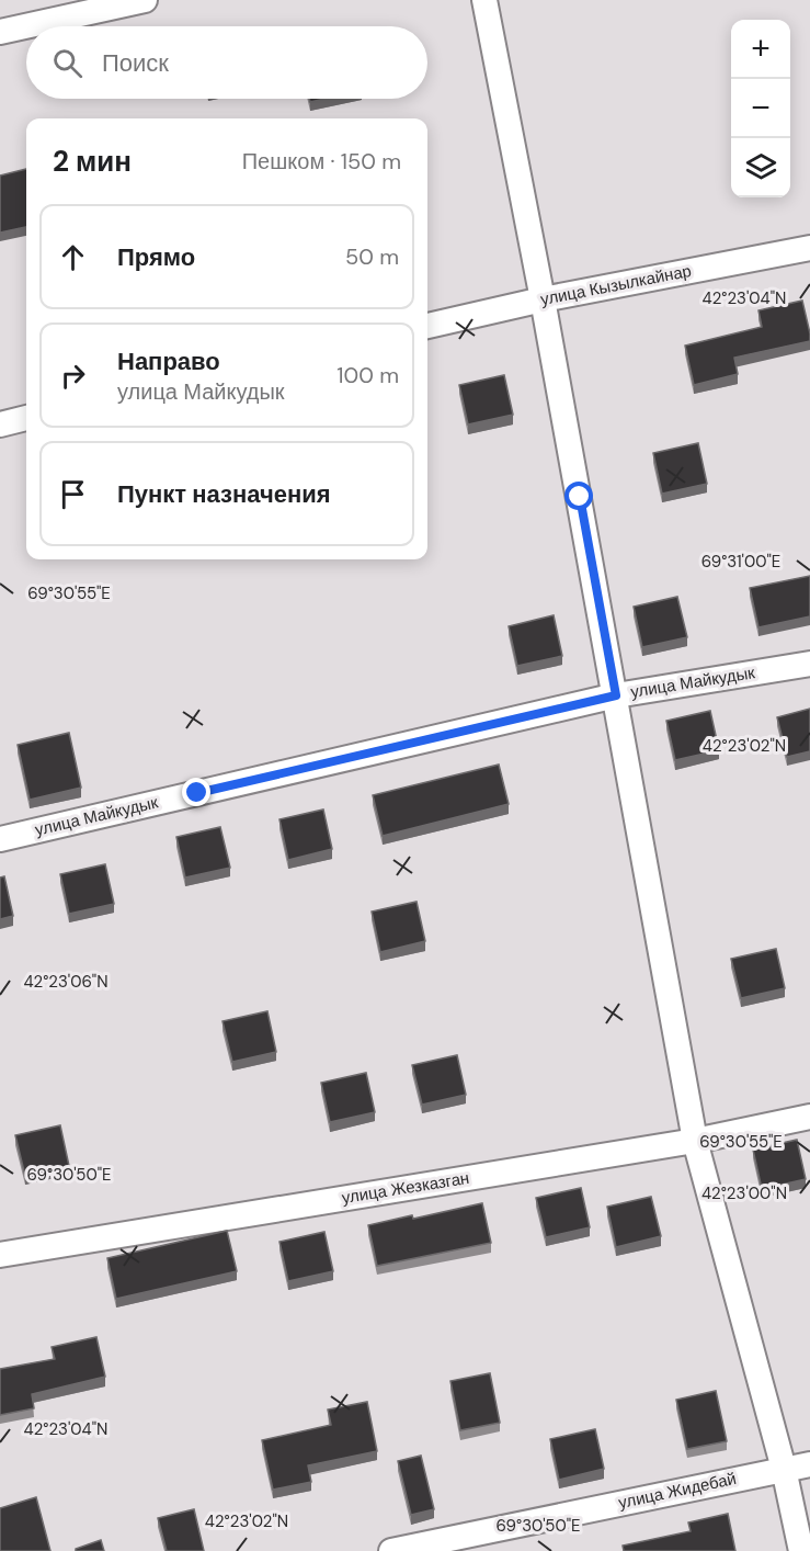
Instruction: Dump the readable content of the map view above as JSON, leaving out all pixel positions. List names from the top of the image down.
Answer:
{
  "streets": {
    "street": [
      "улица Кызылкайнар",
      "улица Майкудык",
      "улица Жезказган",
      "улица Жидебай"
    ]
  },
  "page": {
    "map_buttons": ["+", "−"],
    "search": "Поиск",
    "heading": ["2 мин", "Пешком · 150 m"],
    "list": [
      ["Прямо", "50 m"],
      ["Направо", "улица Майкудык", "100 m"],
      "Пункт назначения"
    ]
  },
  "coordinates": [
    "42°23'04\"N",
    "69°31'00\"E",
    "69°30'55\"E",
    "42°23'02\"N",
    "42°23'06\"N",
    "69°30'50\"E",
    "42°23'00\"N"
  ]
}
